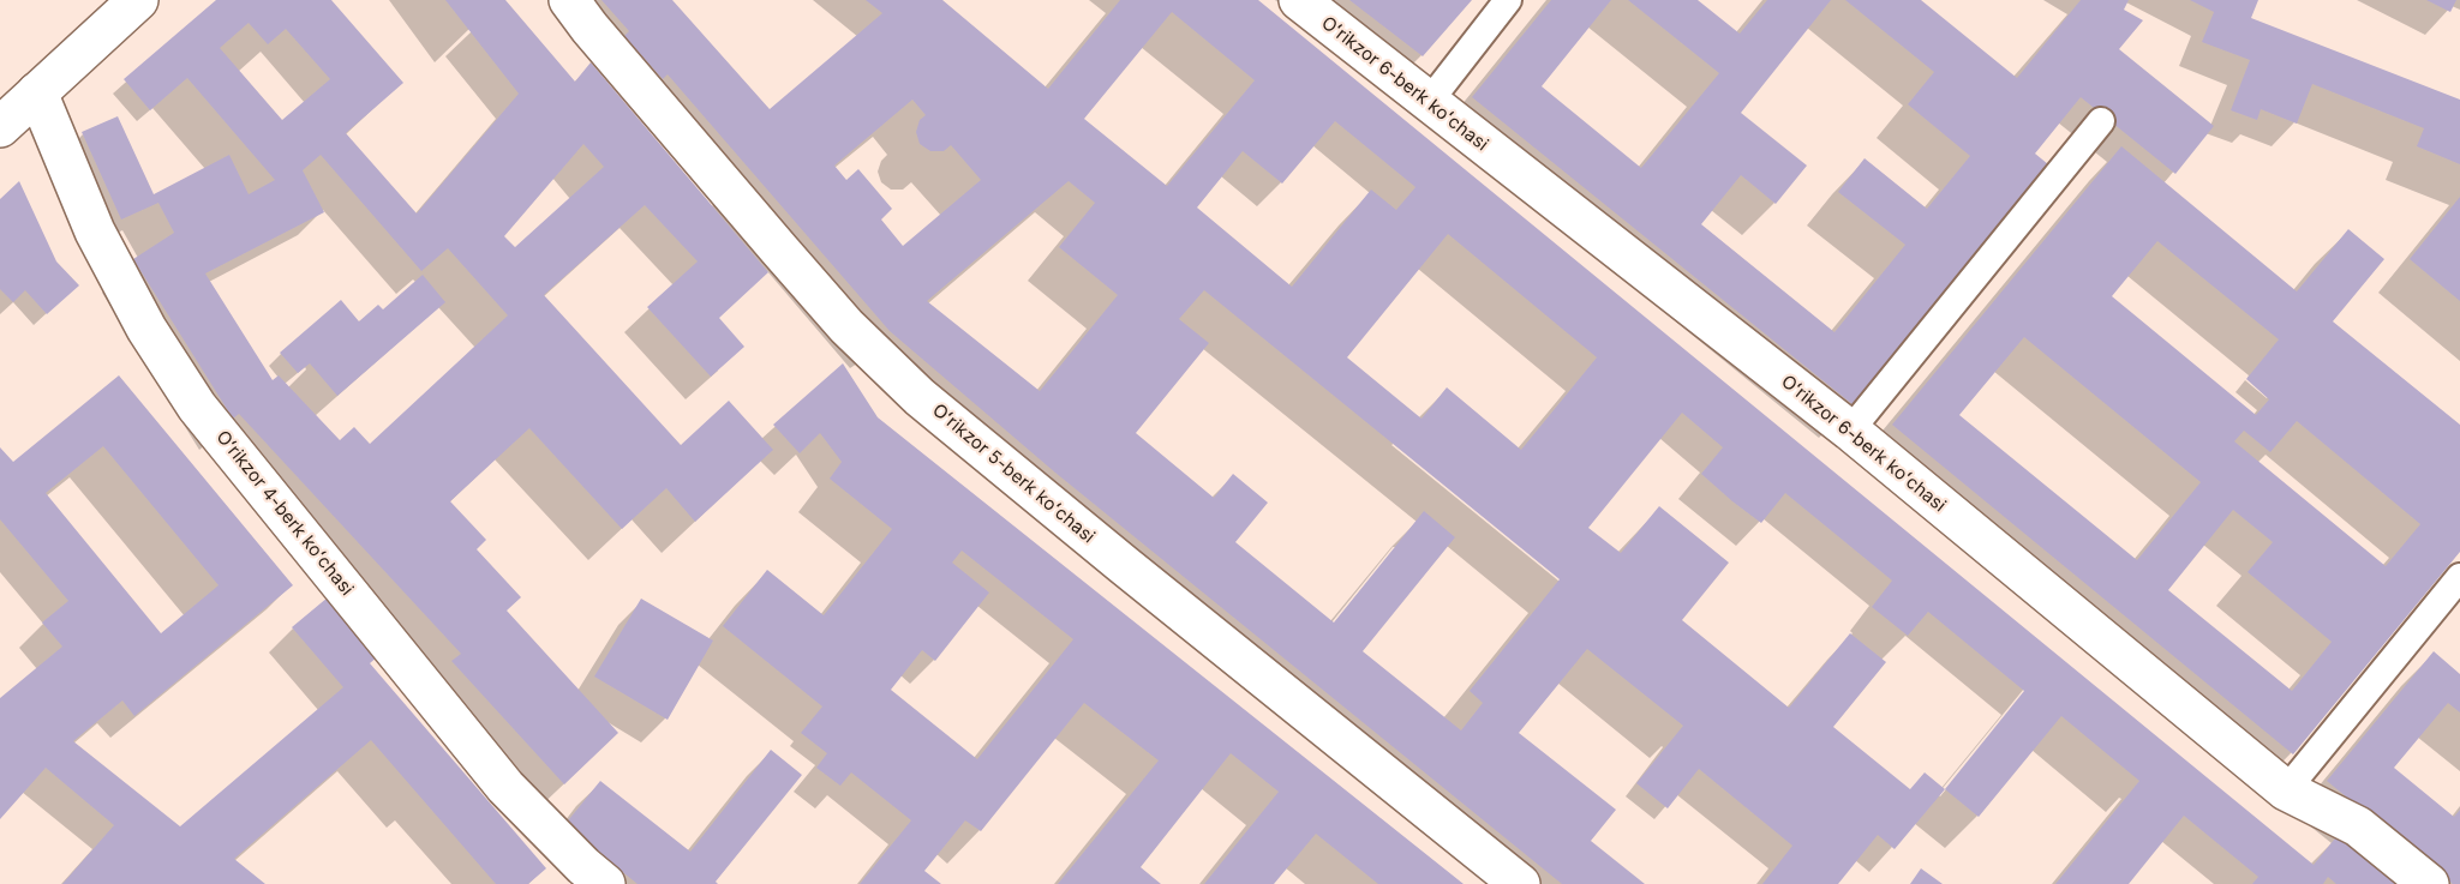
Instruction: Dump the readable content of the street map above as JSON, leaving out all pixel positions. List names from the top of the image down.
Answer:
{
  "streets": {
    "street": ["Oʻrikzor 6-berk koʻchasi", "Oʻrikzor 5-berk koʻchasi", "Oʻrikzor 4-berk koʻchasi"]
  }
}
